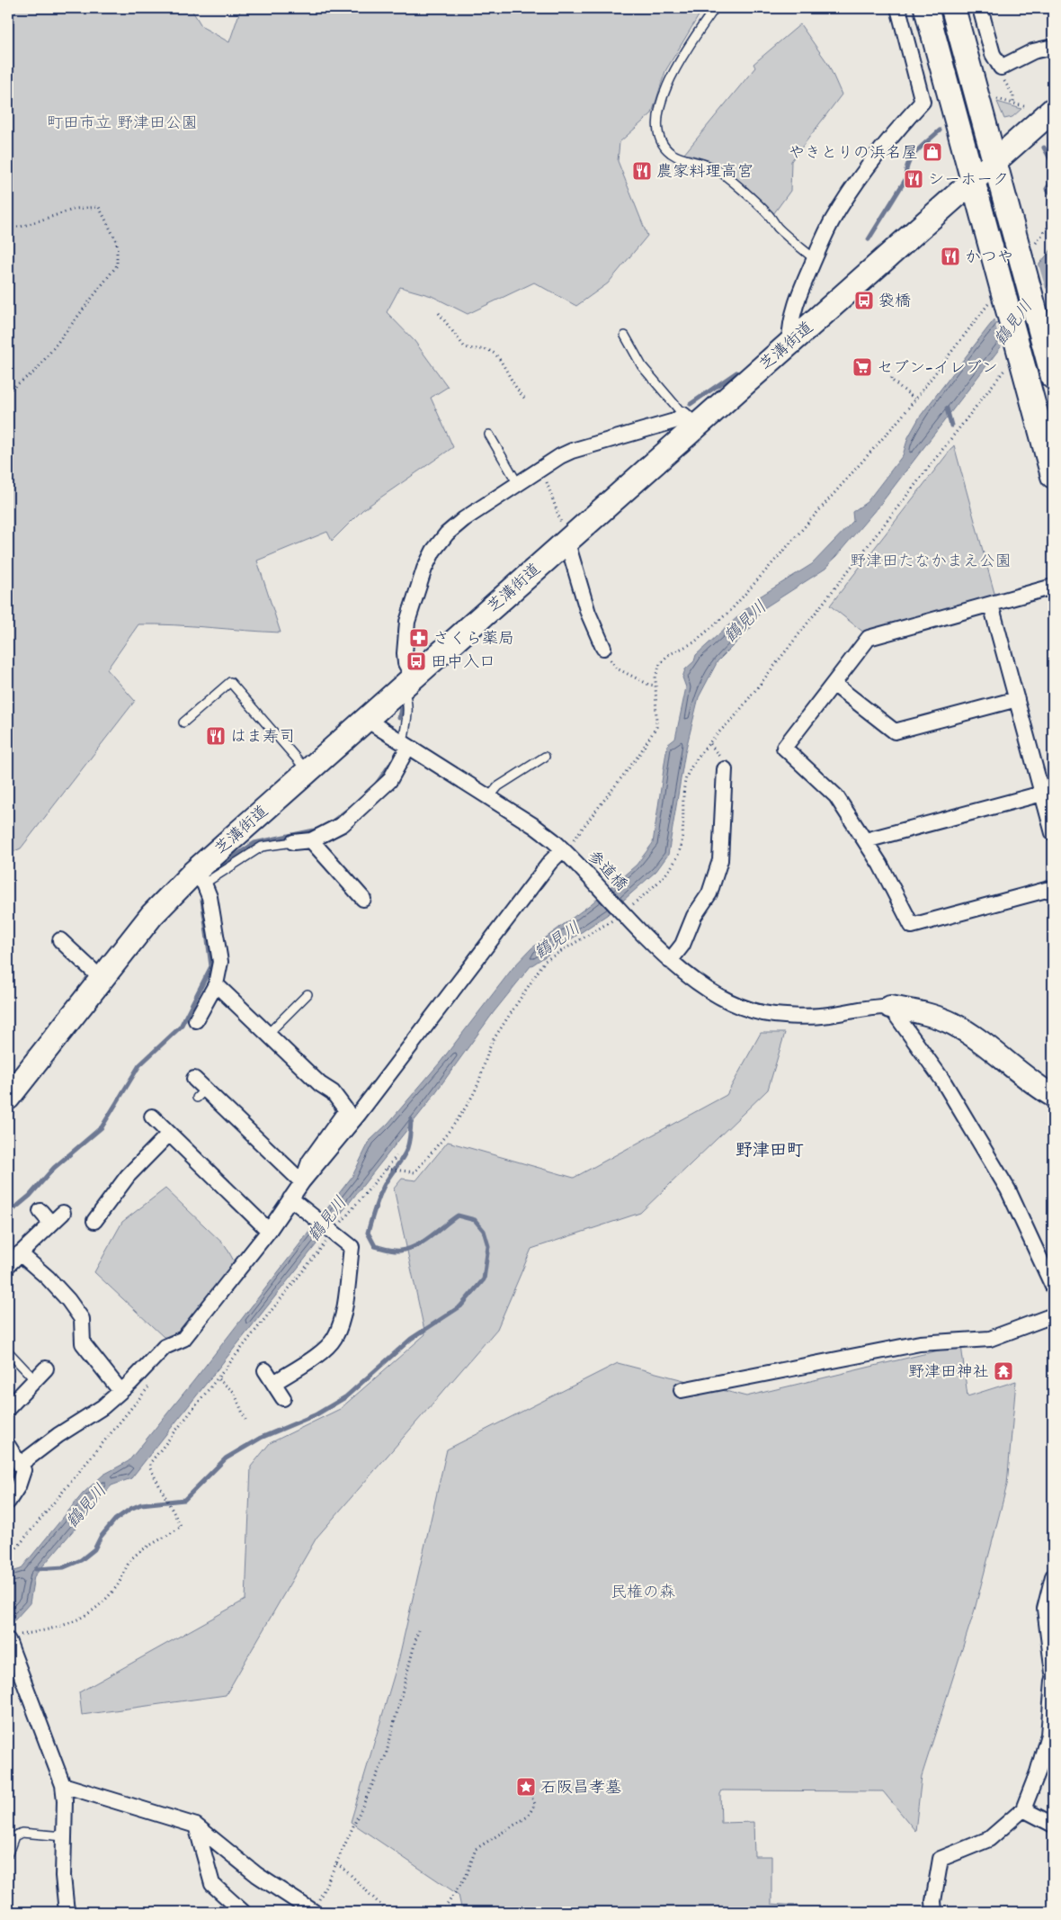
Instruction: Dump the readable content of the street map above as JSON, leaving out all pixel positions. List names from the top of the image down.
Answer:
{
  "streets": {
    "main road": ["芝溝街道"],
    "street": ["参道橋"]
  },
  "crossings": [
    ["芝溝街道", "参道橋"]
  ],
  "districts": ["野津田町"],
  "water": ["鶴見川"],
  "parks": ["町田市立 野津田公園", "野津田たなかまえ公園", "民権の森"],
  "places": {
    "shop": ["やきとりの浜名屋"],
    "restaurant": [
      "農家料理高宮",
      "シーホーク",
      "かつや",
      "はま寿司"
    ],
    "bus stop": ["袋橋", "田中入口"],
    "supermarket": ["セブン-イレブン"],
    "pharmacy": ["さくら薬局"],
    "temple": ["野津田神社"],
    "place": ["石阪昌孝墓"]
  }
}
